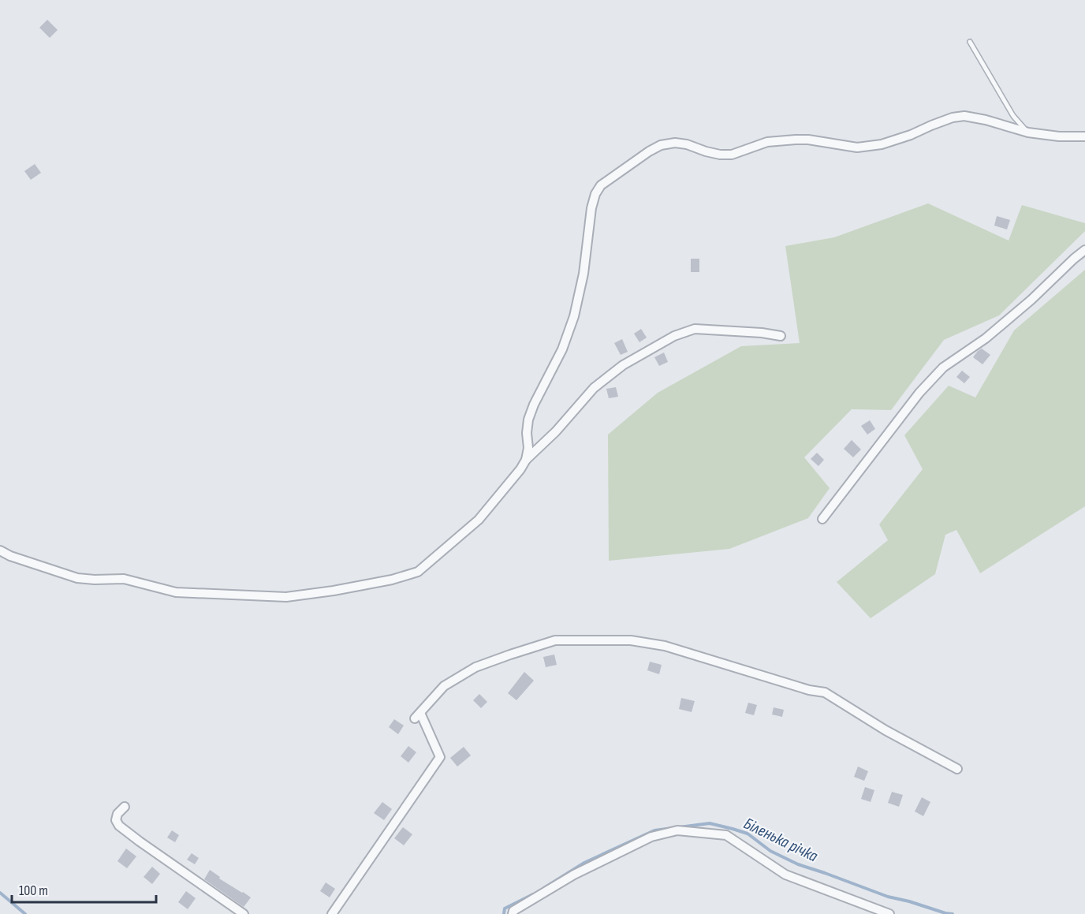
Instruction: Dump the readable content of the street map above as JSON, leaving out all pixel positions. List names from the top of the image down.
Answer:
{
  "water": ["Біленька річка"],
  "scale_bar": "100 m"
}
